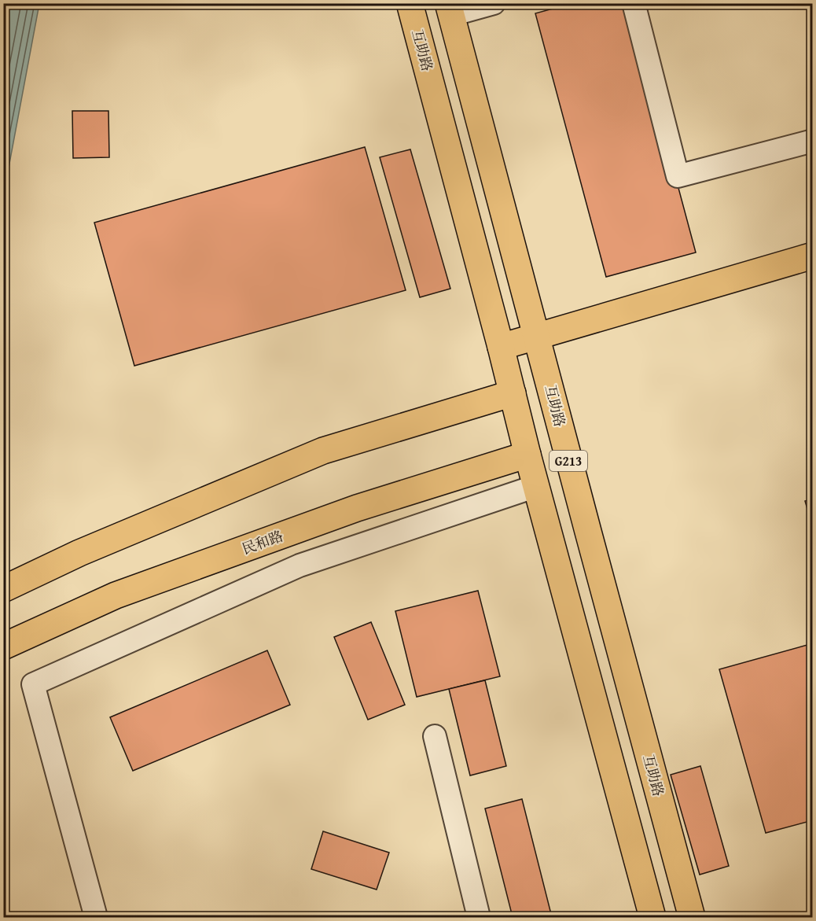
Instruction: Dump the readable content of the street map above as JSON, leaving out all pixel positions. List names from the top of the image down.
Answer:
{
  "streets": {
    "main road": ["互助路", "G213", "民和路"]
  },
  "crossings": [
    ["互助路", "民和路"]
  ]
}
